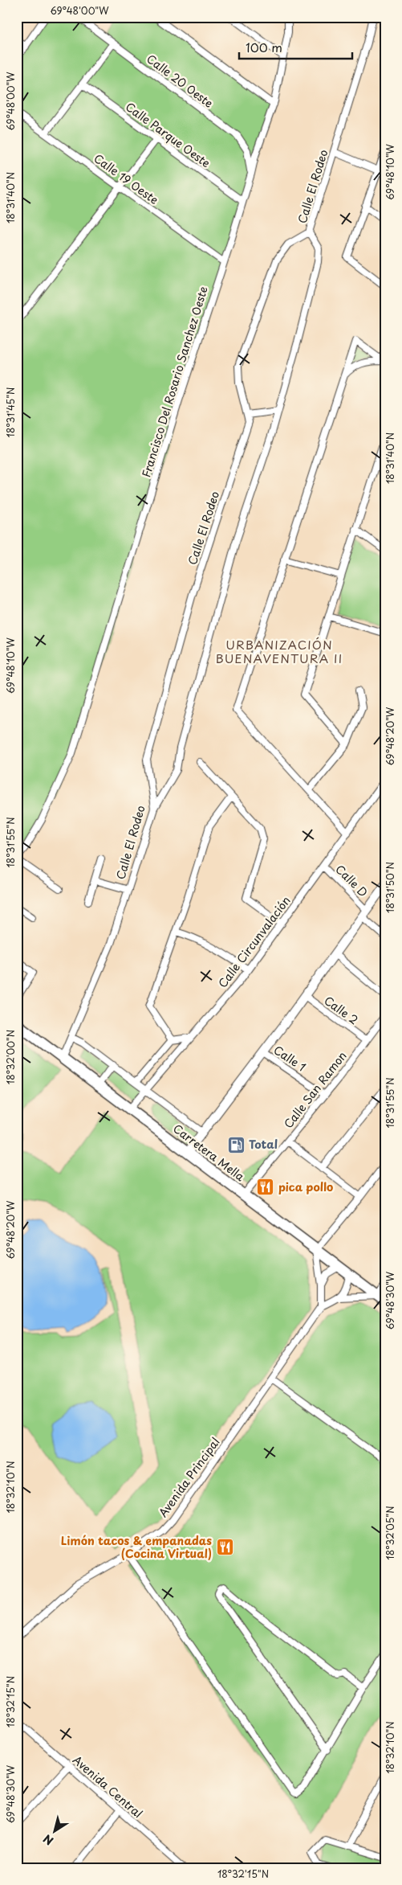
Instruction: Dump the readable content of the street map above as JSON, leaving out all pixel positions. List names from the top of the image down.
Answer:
{
  "streets": {
    "main road": ["Carretera Mella"],
    "street": [
      "Calle 20 Oeste",
      "Calle Parque Oeste",
      "Calle 19 Oeste",
      "Calle El Rodeo",
      "Francisco Del Rosario Sanchez Oeste",
      "Calle D",
      "Calle Circunvalación",
      "Calle 2",
      "Calle 1",
      "Calle San Ramon",
      "Avenida Principal",
      "Avenida Central"
    ]
  },
  "crossings": [
    ["Calle 20 Oeste", "Francisco Del Rosario Sanchez Oeste"],
    ["Calle Parque Oeste", "Francisco Del Rosario Sanchez Oeste"],
    ["Calle 19 Oeste", "Francisco Del Rosario Sanchez Oeste"],
    ["Calle El Rodeo", "Carretera Mella"],
    ["Calle D", "Calle Circunvalación"],
    ["Calle Circunvalación", "Carretera Mella"],
    ["Calle 2", "Calle San Ramon"],
    ["Calle 1", "Calle San Ramon"],
    ["Calle San Ramon", "Carretera Mella"]
  ],
  "districts": ["URBANIZACIÓN BUENAVENTURA II"],
  "places": {
    "fuel station": ["Total"],
    "restaurant": ["pica pollo", "Limón tacos & empanadas (Cocina Virtual)"]
  },
  "scale_bar": "100 m",
  "north": "bottom left",
  "coordinates": [
    "69°48'00\"W",
    "69°48'10\"W",
    "18°31'40\"N",
    "18°31'45\"N",
    "69°48'20\"W",
    "18°31'55\"N",
    "18°31'50\"N",
    "18°32'00\"N",
    "69°48'30\"W",
    "18°32'10\"N",
    "18°32'05\"N",
    "18°32'15\"N"
  ]
}
